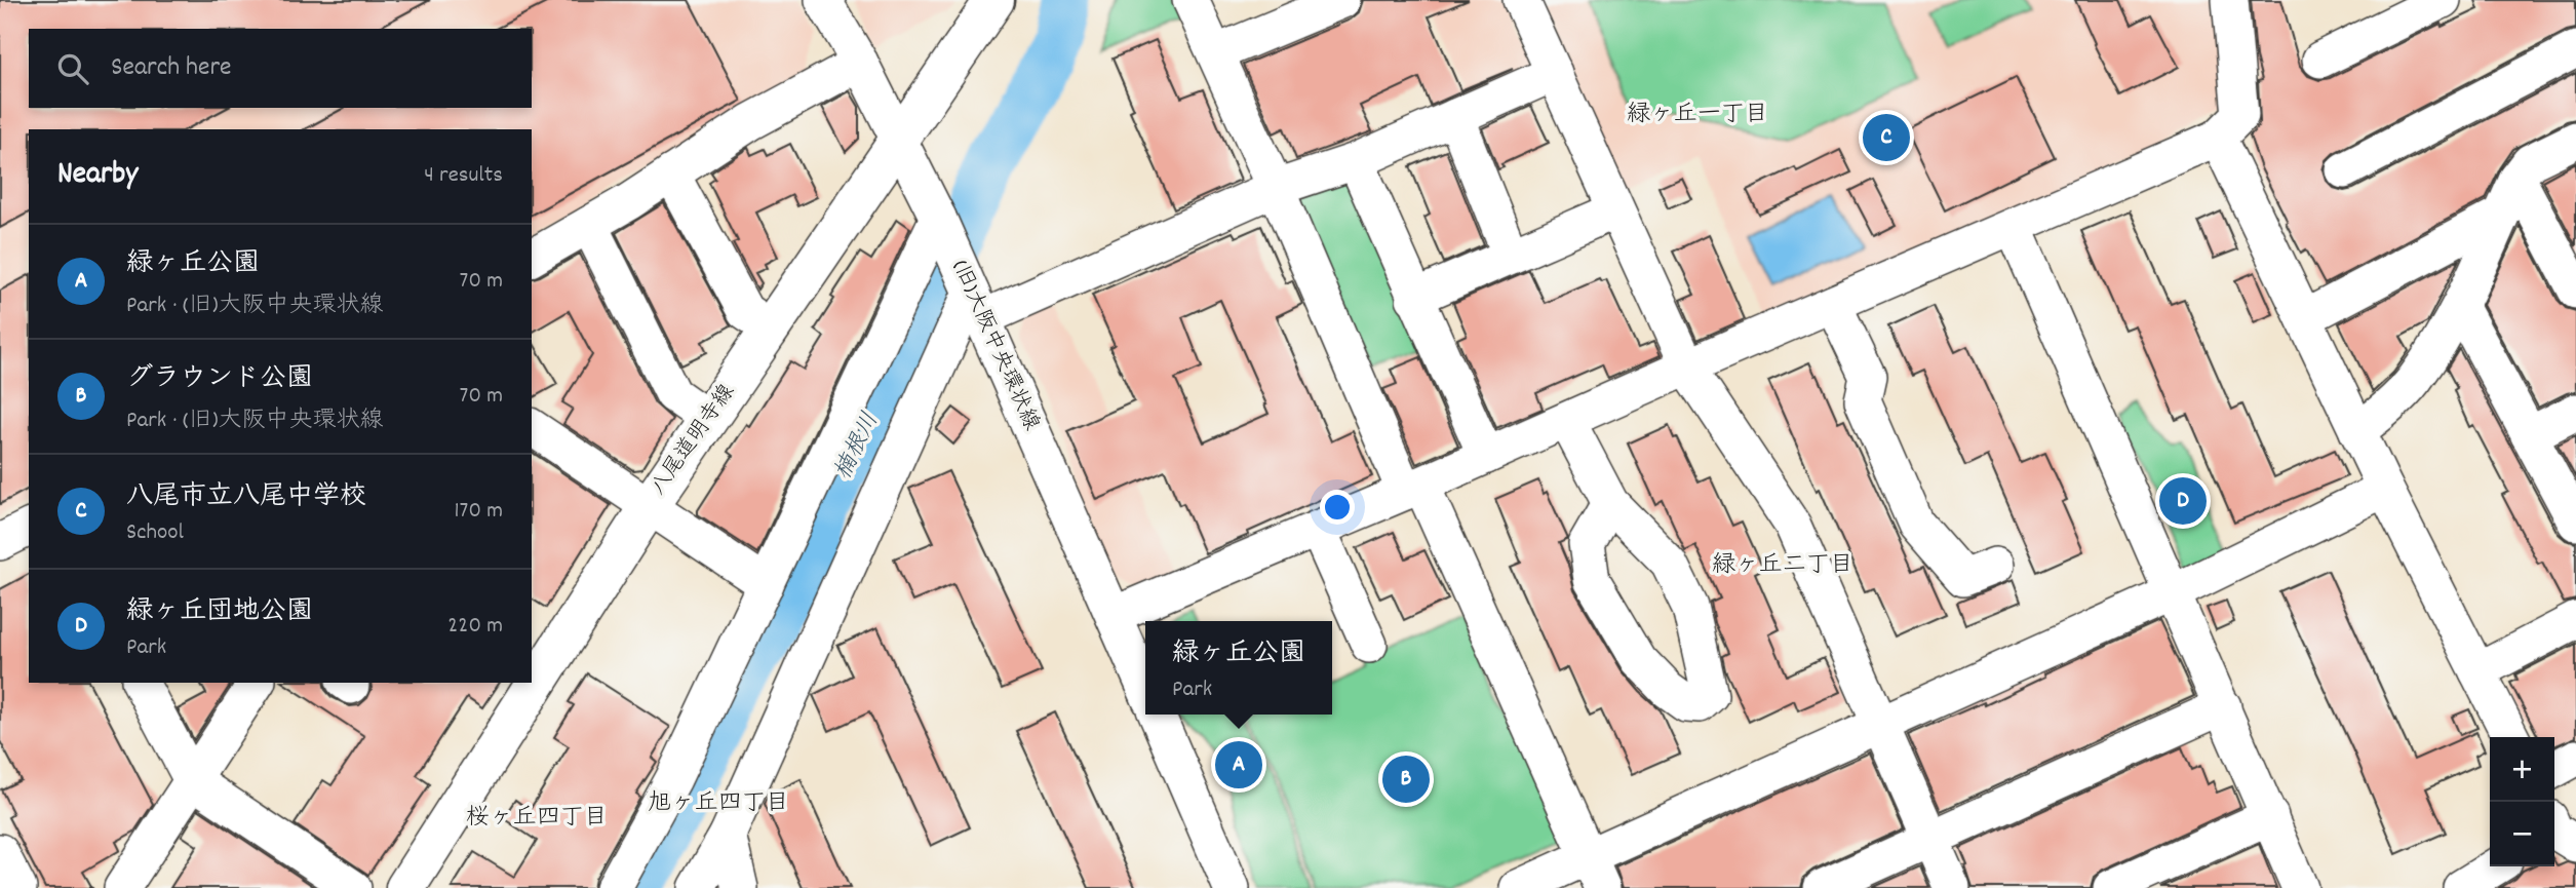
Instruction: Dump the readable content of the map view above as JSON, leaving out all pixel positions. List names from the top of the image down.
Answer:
{
  "streets": {
    "main road": ["八尾道明寺線"],
    "street": ["(旧)大阪中央環状線"]
  },
  "crossings": [
    ["(旧)大阪中央環状線", "八尾道明寺線"]
  ],
  "districts": [
    "緑ヶ丘一丁目",
    "緑ヶ丘二丁目",
    "旭ヶ丘四丁目",
    "桜ヶ丘四丁目"
  ],
  "water": ["楠根川"],
  "page": {
    "search": "Search here",
    "pins": [
      "C",
      "D",
      "A",
      "B"
    ],
    "heading": ["Nearby", "4 results"],
    "list": [
      {
        "mark": "A",
        "name": "緑ヶ丘公園",
        "note": "Park · (旧)大阪中央環状線",
        "value": "70 m"
      },
      {
        "mark": "B",
        "name": "グラウンド公園",
        "note": "Park · (旧)大阪中央環状線",
        "value": "70 m"
      },
      {
        "mark": "C",
        "name": "八尾市立八尾中学校",
        "note": "School",
        "value": "170 m"
      },
      {
        "mark": "D",
        "name": "緑ヶ丘団地公園",
        "note": "Park",
        "value": "220 m"
      }
    ],
    "popup": ["緑ヶ丘公園", "Park"],
    "map_buttons": ["+", "−"]
  }
}
